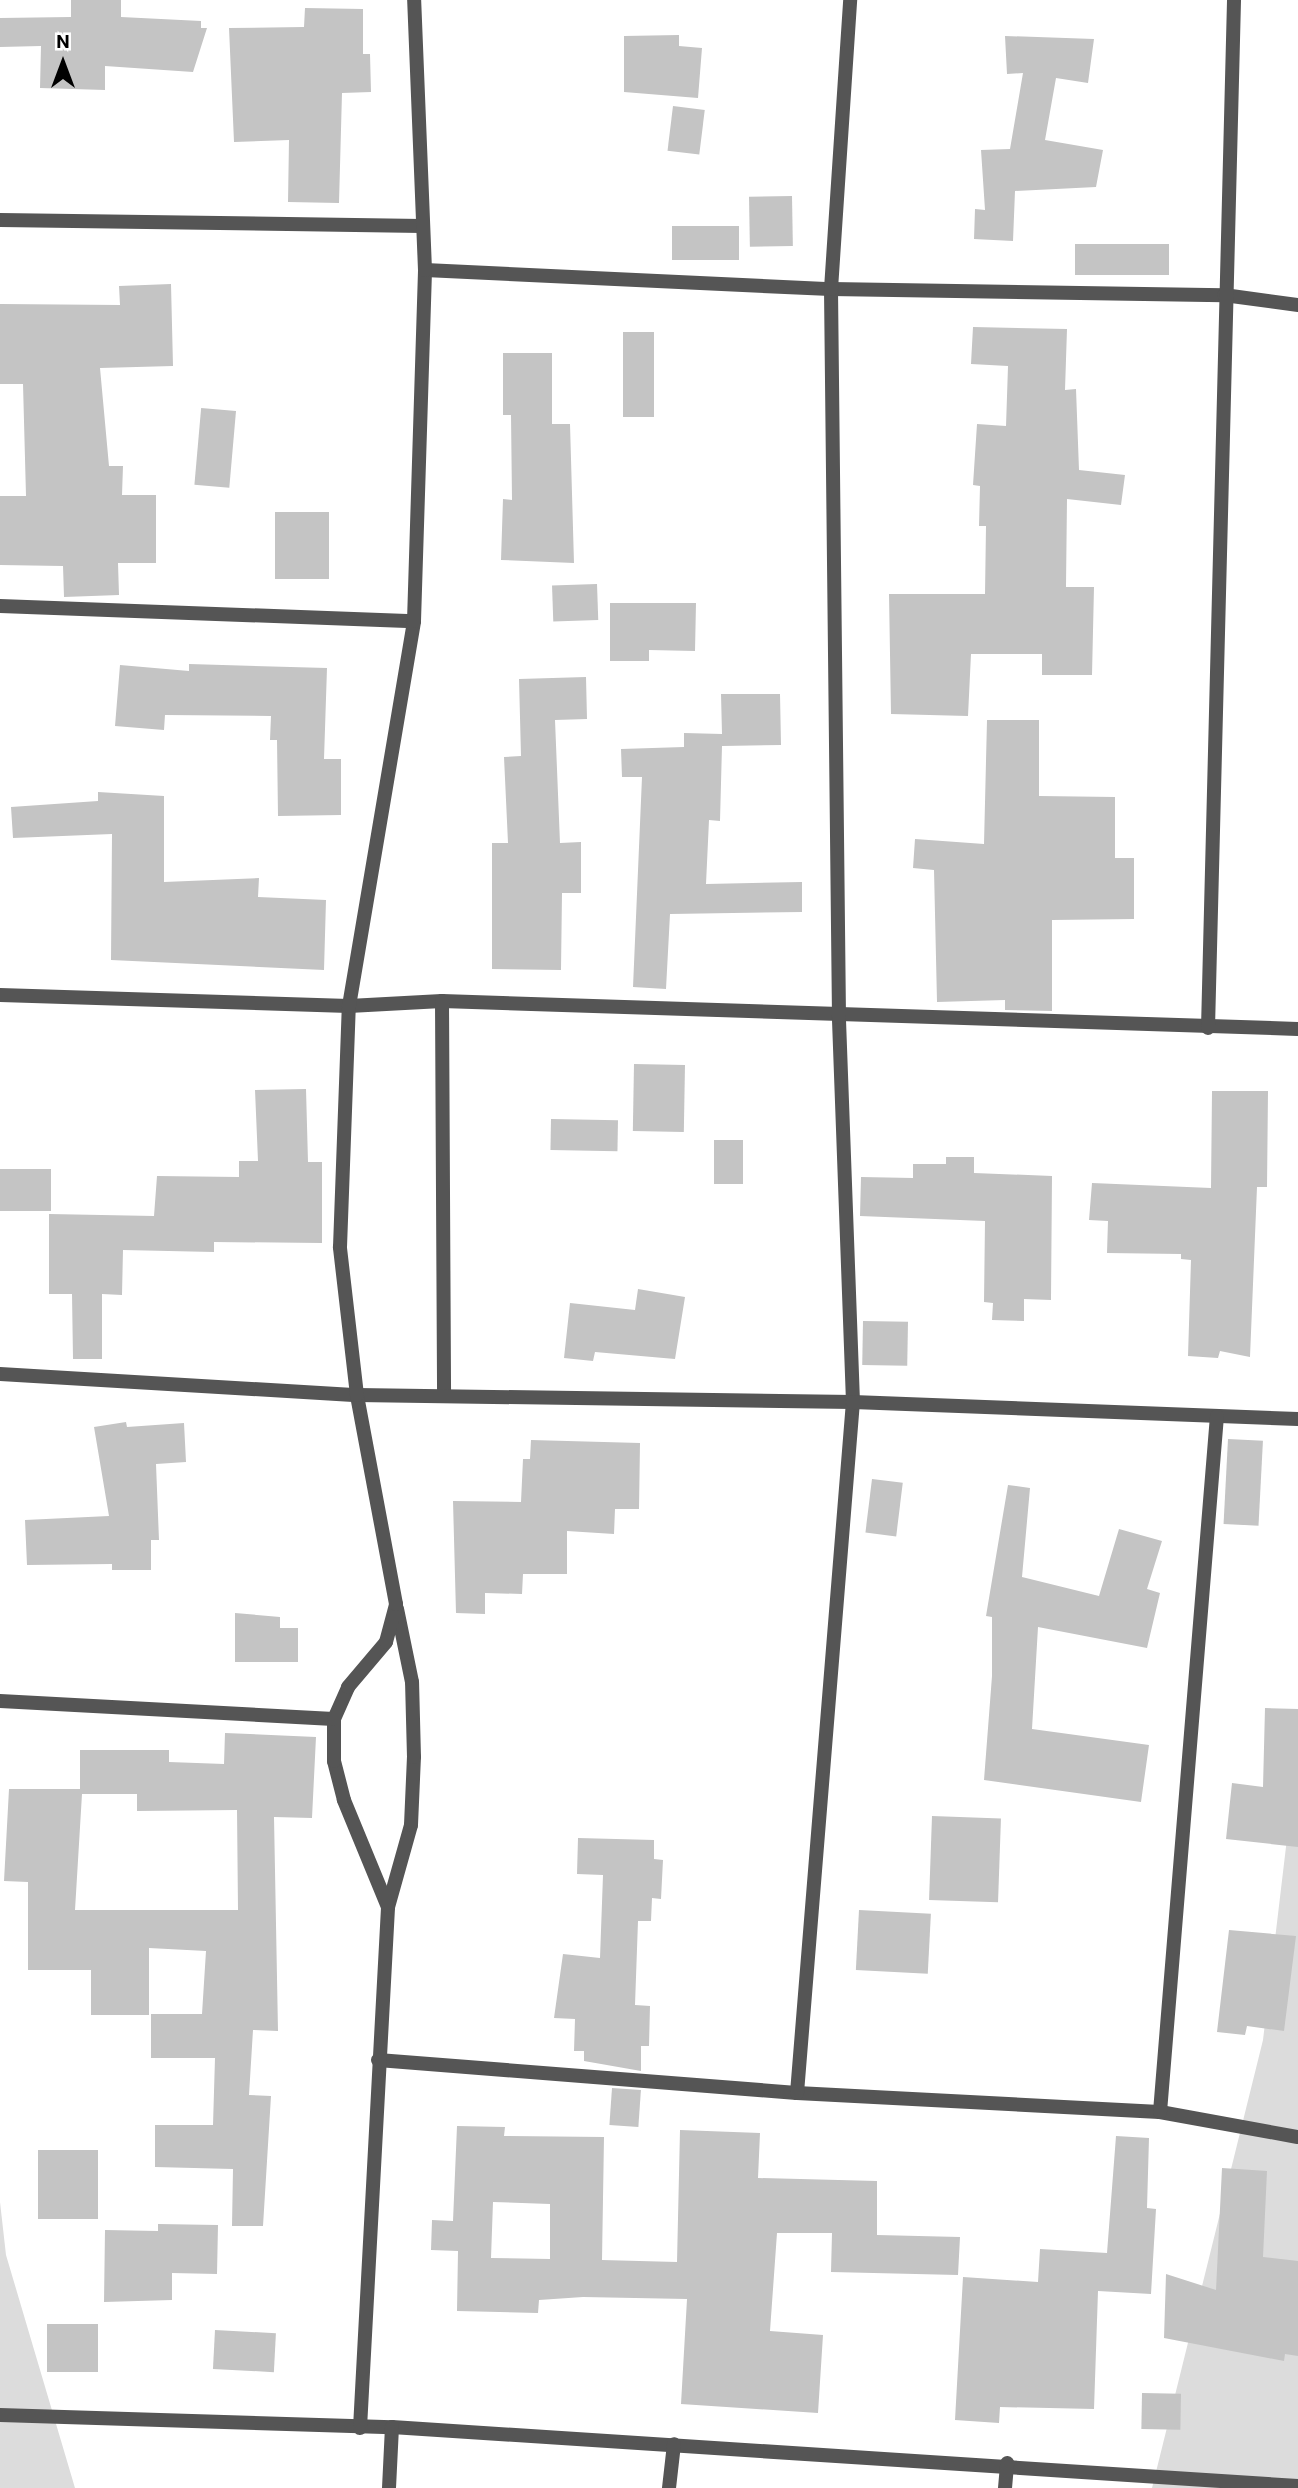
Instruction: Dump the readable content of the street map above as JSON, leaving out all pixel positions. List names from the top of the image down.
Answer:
{
  "north": "top"
}
